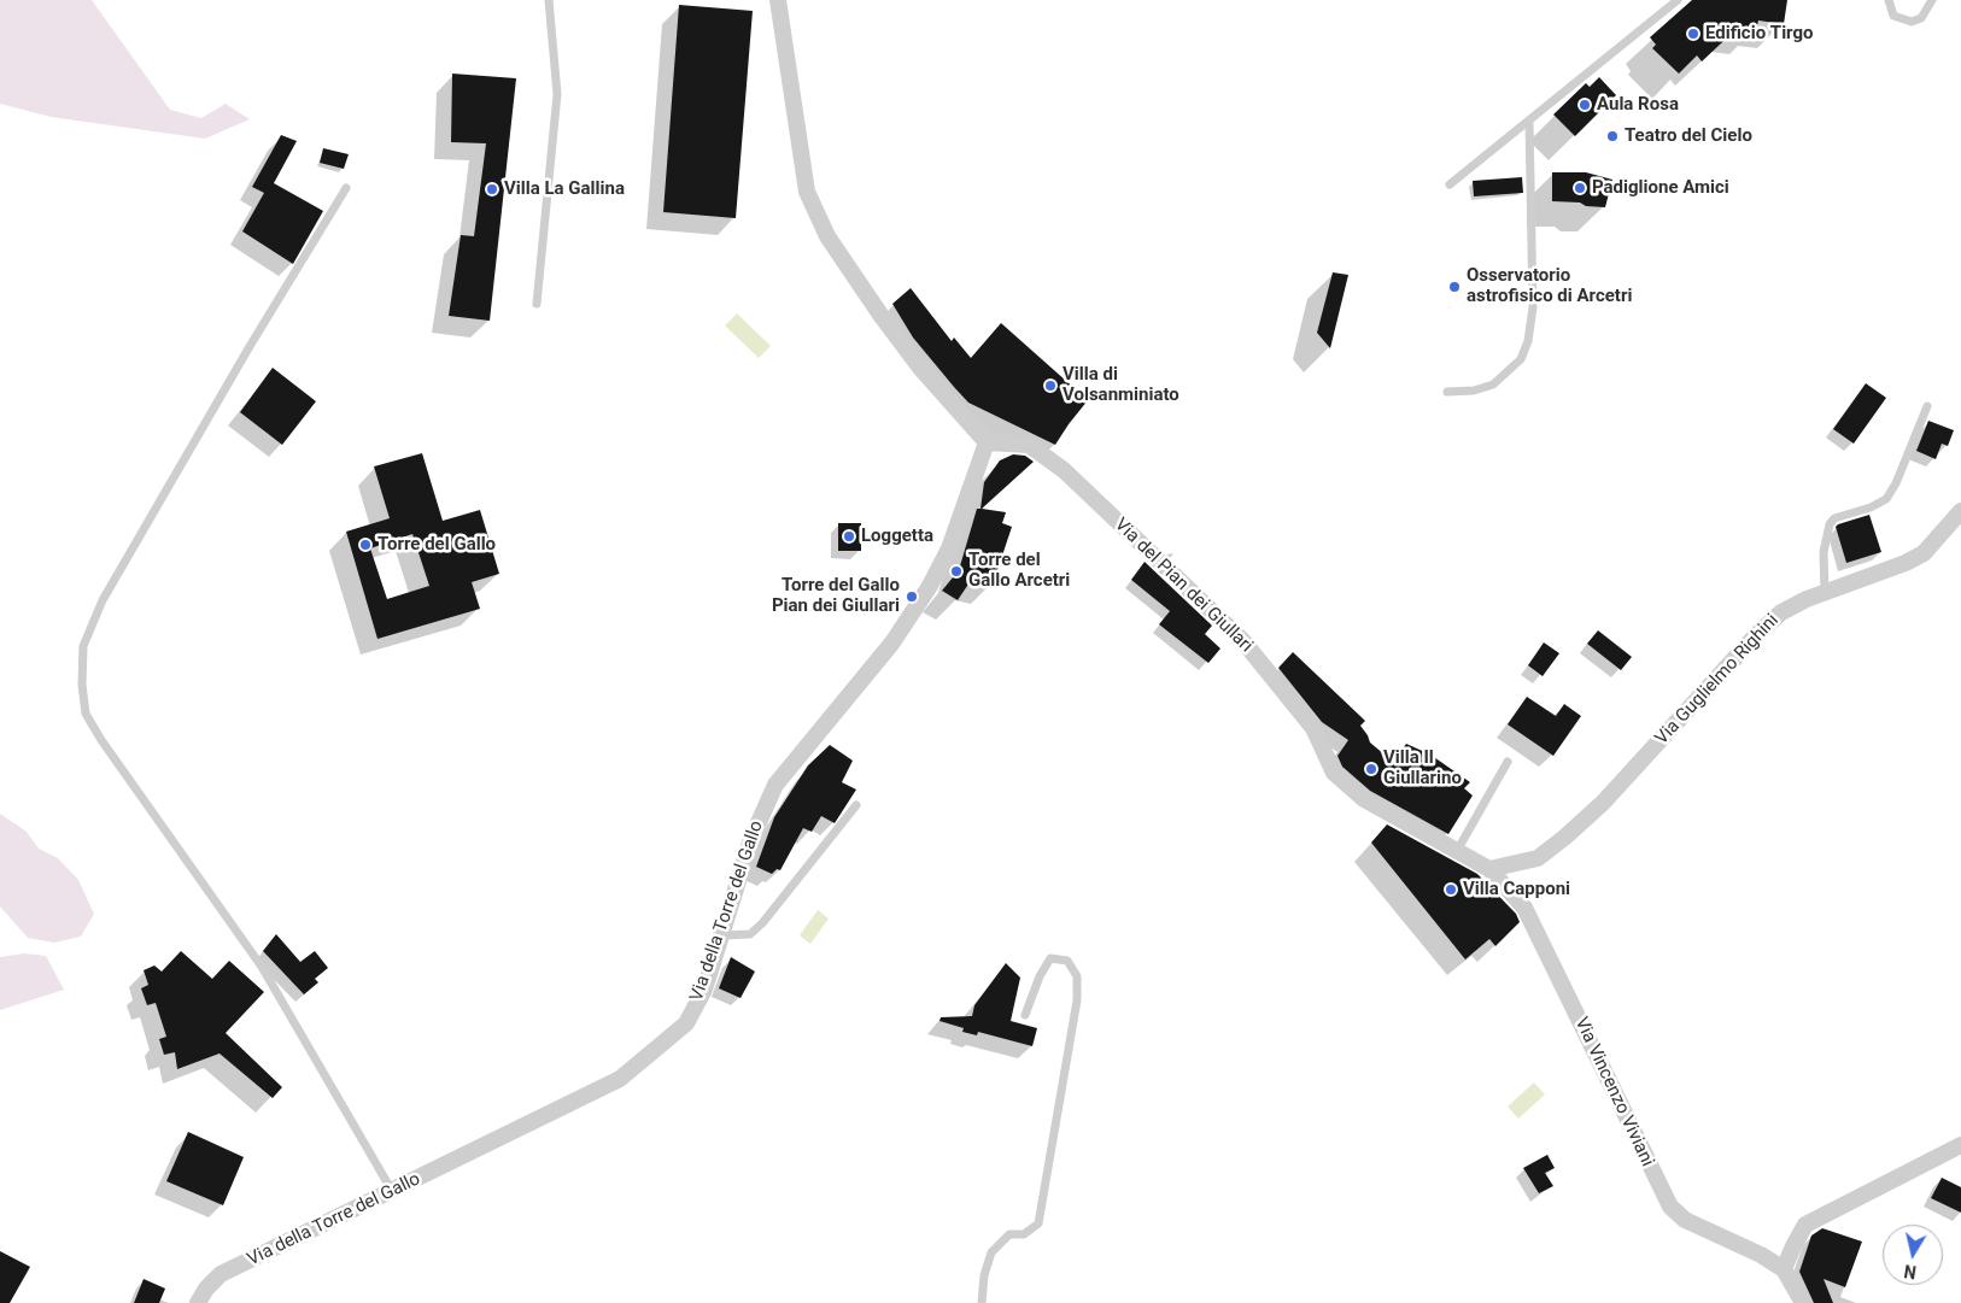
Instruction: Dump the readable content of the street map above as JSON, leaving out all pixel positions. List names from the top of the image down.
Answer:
{
  "streets": {
    "street": [
      "Via del Pian dei Giullari",
      "Via Guglielmo Righini",
      "Via della Torre del Gallo",
      "Via Vincenzo Viviani"
    ]
  },
  "crossings": [
    ["Via del Pian dei Giullari", "Via Guglielmo Righini"],
    ["Via del Pian dei Giullari", "Via della Torre del Gallo"],
    ["Via del Pian dei Giullari", "Via Vincenzo Viviani"],
    ["Via Guglielmo Righini", "Via Vincenzo Viviani"]
  ],
  "places": [
    "Edificio Tirgo",
    "Aula Rosa",
    "Teatro del Cielo",
    "Padiglione Amici",
    "Villa La Gallina",
    "Osservatorio astrofisico di Arcetri",
    "Villa di Volsanminiato",
    "Loggetta",
    "Torre del Gallo",
    "Torre del Gallo Arcetri",
    "Torre del Gallo Pian dei Giullari",
    "Villa Il Giullarino",
    "Villa Capponi"
  ],
  "north": "bottom"
}
